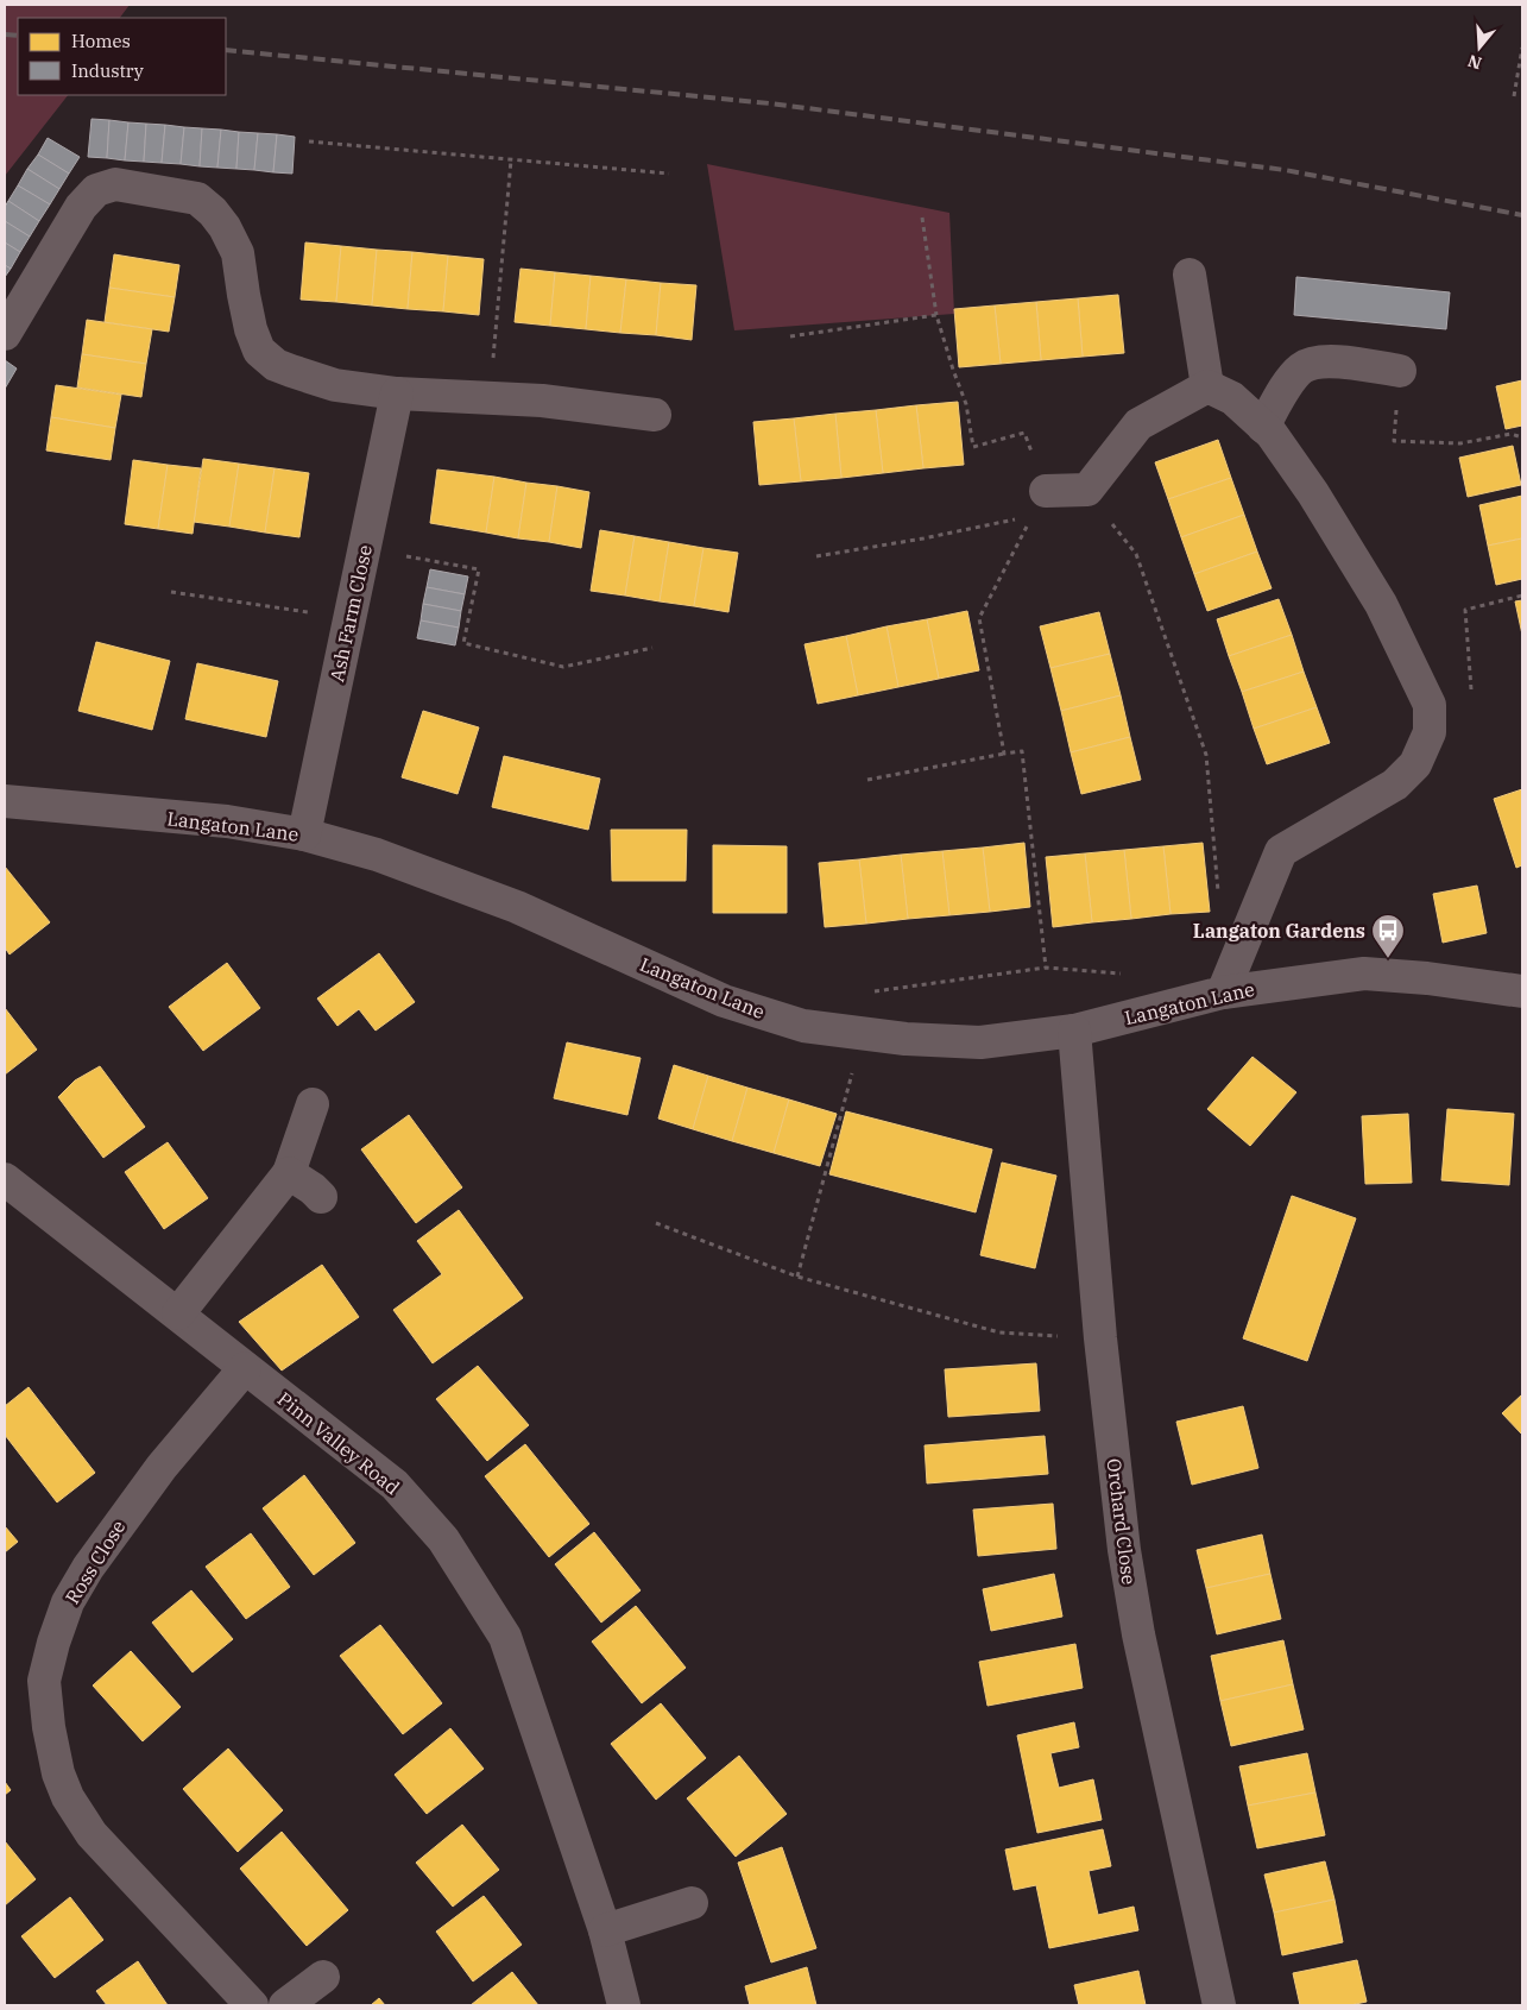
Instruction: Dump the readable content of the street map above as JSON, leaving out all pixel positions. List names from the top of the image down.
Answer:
{
  "streets": {
    "street": [
      "Ash Farm Close",
      "Langaton Lane",
      "Pinn Valley Road",
      "Orchard Close",
      "Ross Close"
    ]
  },
  "crossings": [
    ["Ash Farm Close", "Langaton Lane"],
    ["Langaton Lane", "Orchard Close"],
    ["Pinn Valley Road", "Ross Close"]
  ],
  "places": {
    "bus stop": ["Langaton Gardens"]
  },
  "legend": ["Homes", "Industry"],
  "north": "bottom"
}
